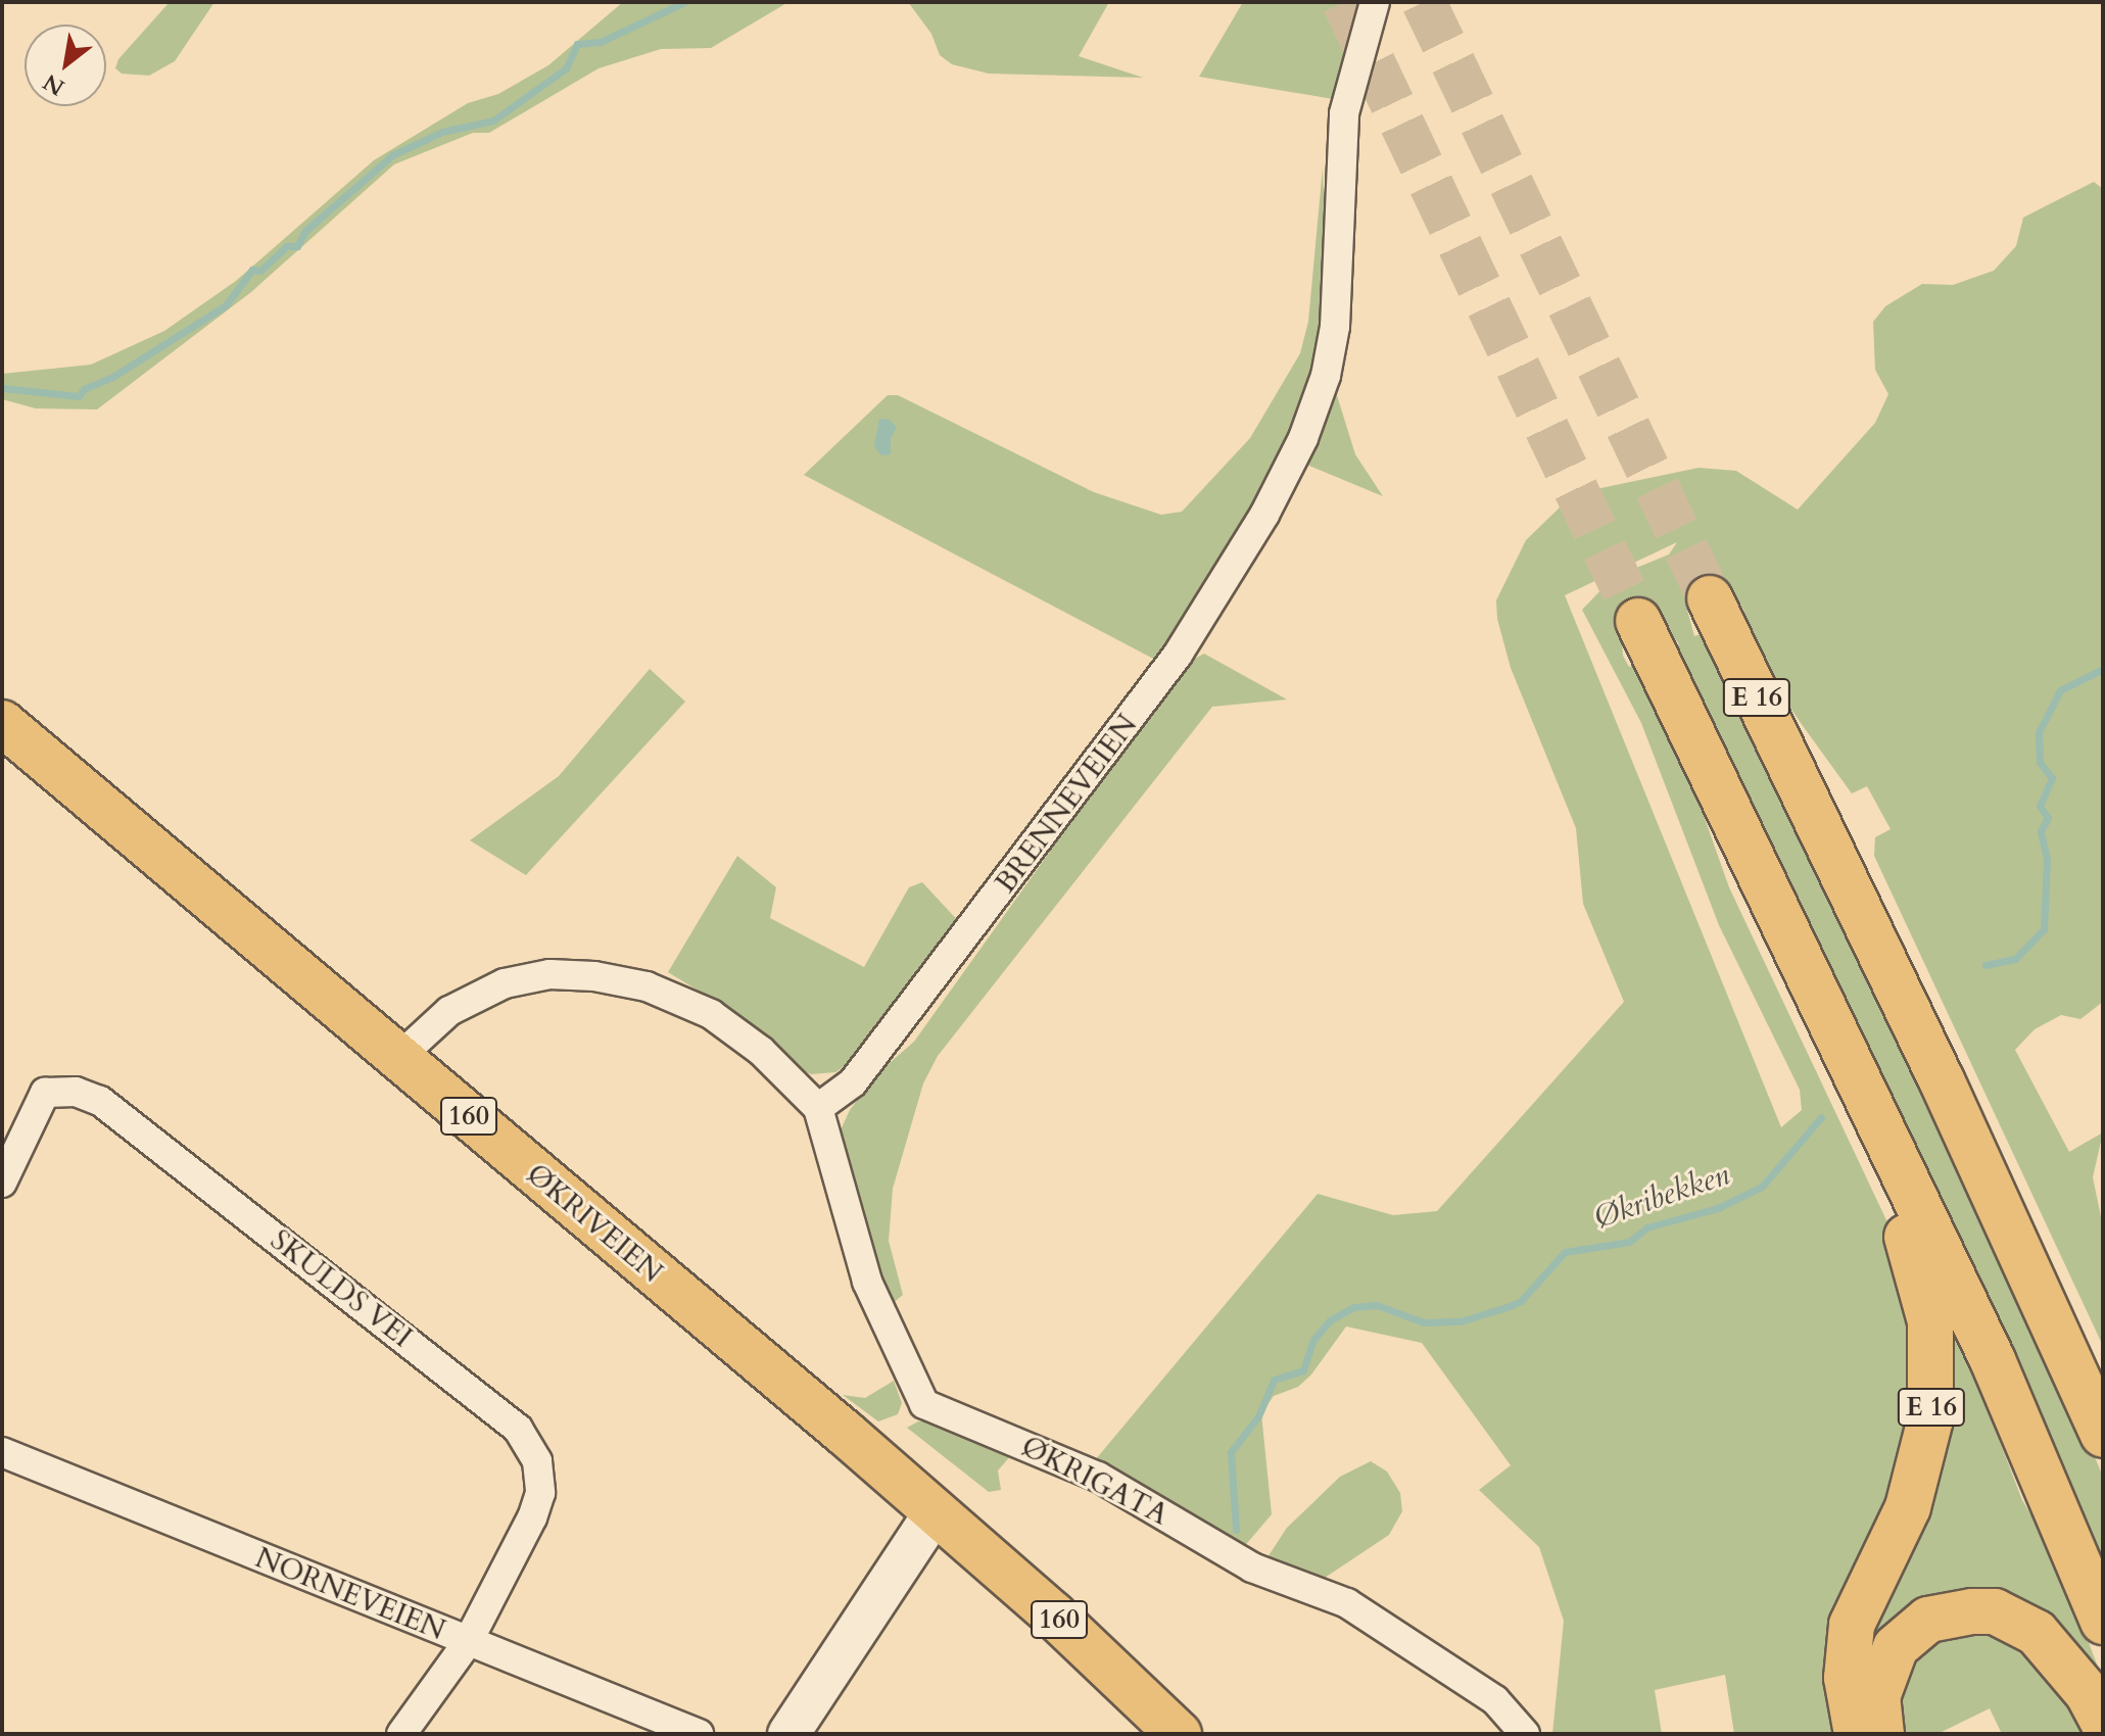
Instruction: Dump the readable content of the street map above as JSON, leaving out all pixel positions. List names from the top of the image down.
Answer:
{
  "streets": {
    "main road": ["E 16", "160", "ØKRIVEIEN"],
    "street": [
      "BRENNEVEIEN",
      "SKULDS VEI",
      "ØKRIGATA",
      "NORNEVEIEN"
    ]
  },
  "crossings": [
    ["BRENNEVEIEN", "ØKRIGATA"],
    ["SKULDS VEI", "NORNEVEIEN"]
  ],
  "water": ["Økribekken"],
  "north": "bottom left"
}
